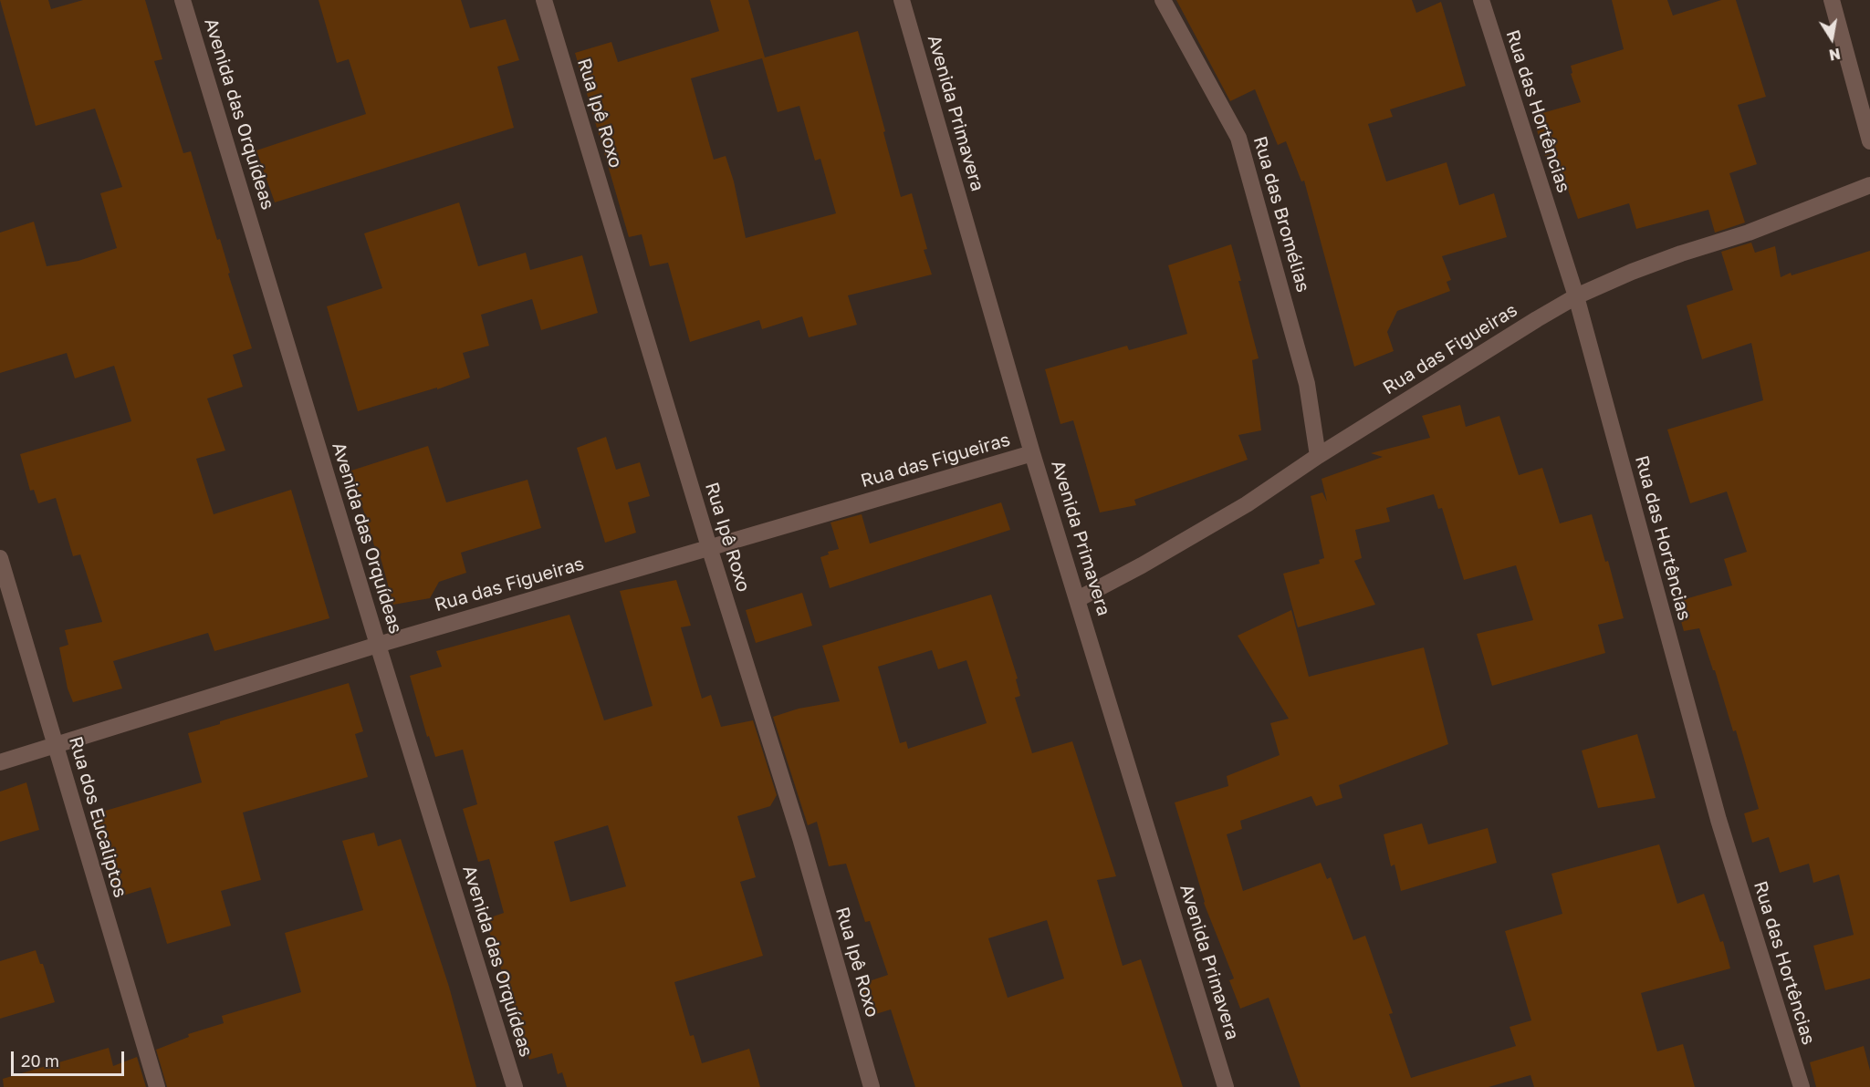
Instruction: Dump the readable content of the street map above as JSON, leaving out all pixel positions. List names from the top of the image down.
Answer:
{
  "streets": {
    "street": [
      "Rua das Hortências",
      "Rua Ipê Roxo",
      "Avenida Primavera",
      "Avenida das Orquídeas",
      "Rua das Bromélias",
      "Rua das Figueiras",
      "Rua dos Eucaliptos"
    ]
  },
  "crossings": [
    ["Rua das Hortências", "Rua das Figueiras"],
    ["Rua Ipê Roxo", "Rua das Figueiras"],
    ["Avenida Primavera", "Rua das Figueiras"],
    ["Avenida das Orquídeas", "Rua das Figueiras"],
    ["Rua das Bromélias", "Rua das Figueiras"],
    ["Rua das Figueiras", "Rua dos Eucaliptos"]
  ],
  "scale_bar": "20 m",
  "north": "bottom"
}
